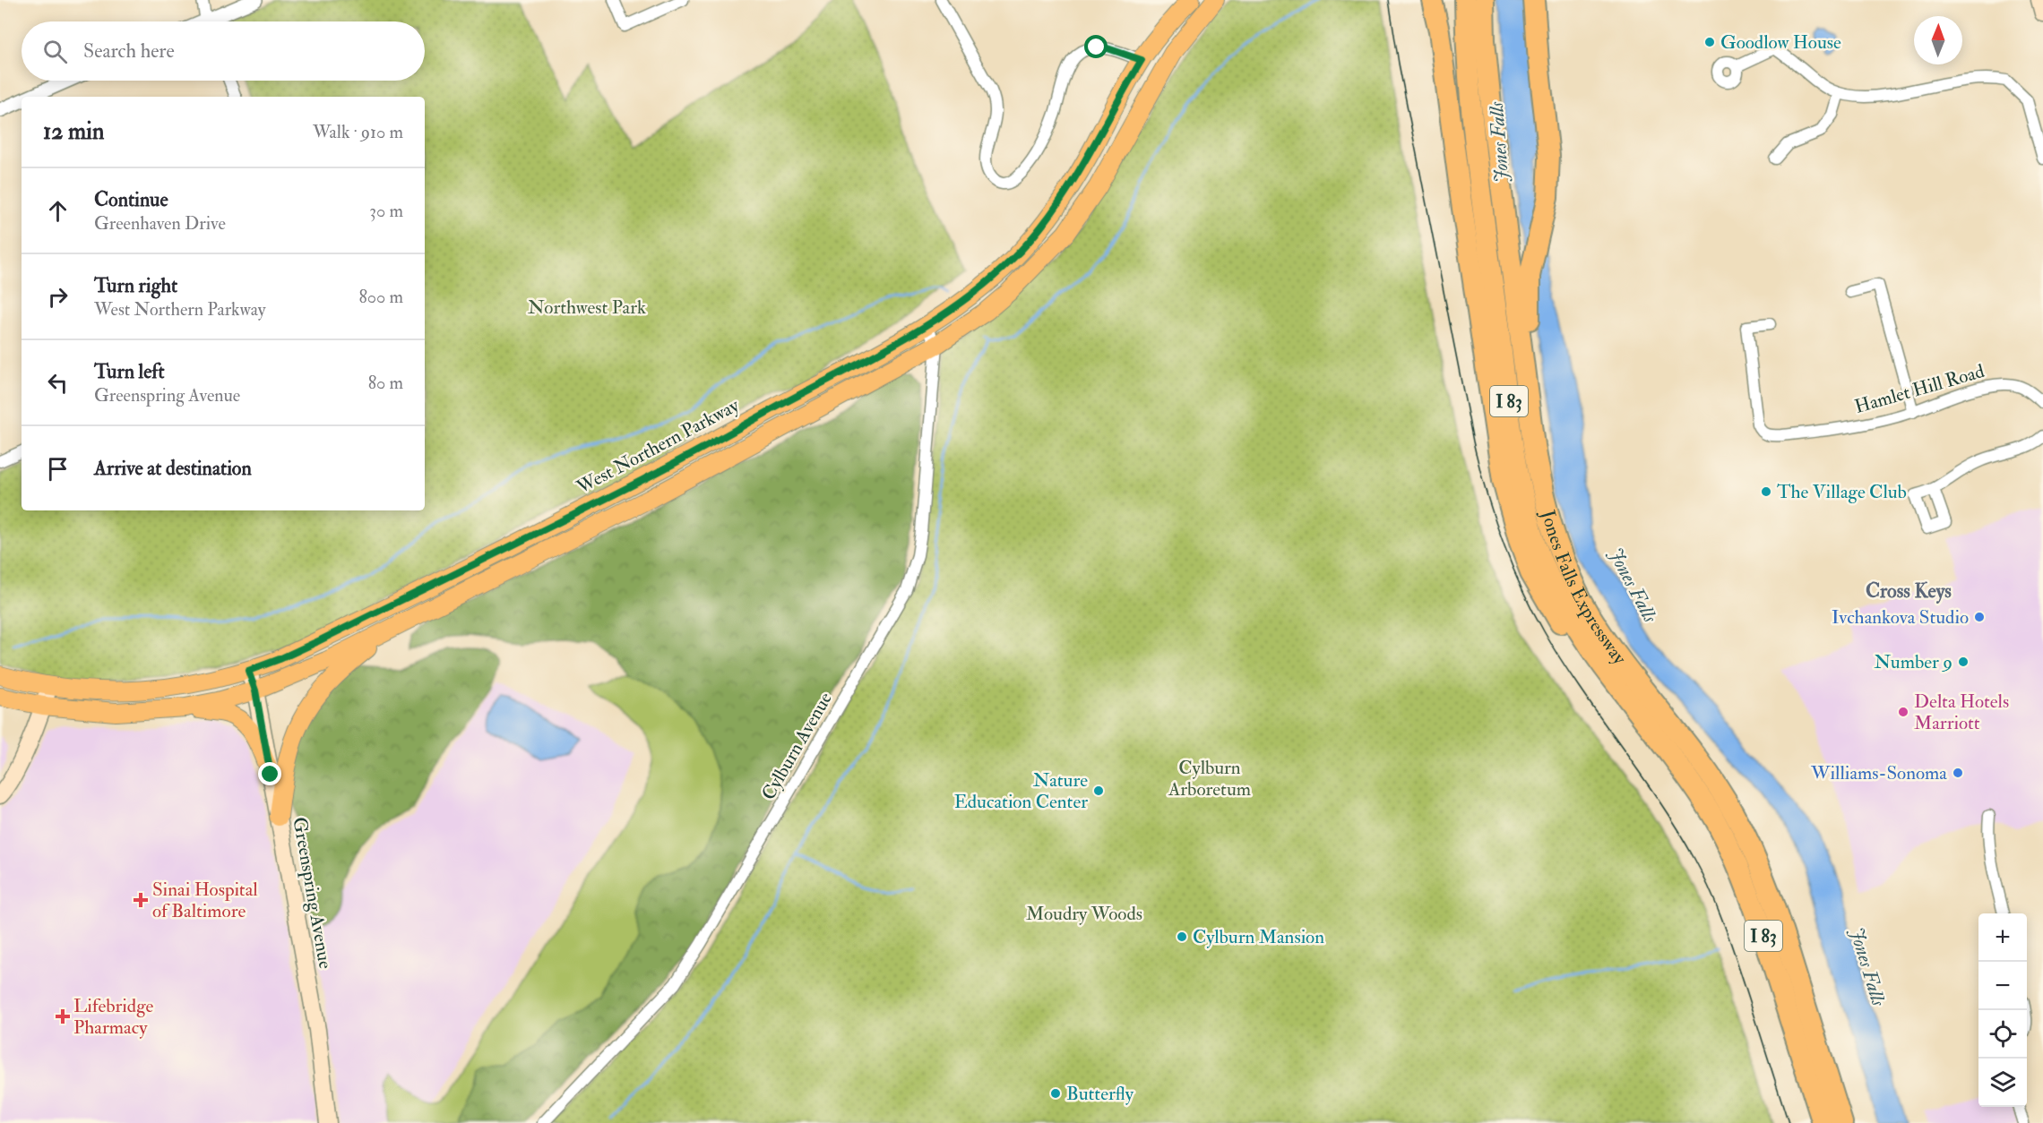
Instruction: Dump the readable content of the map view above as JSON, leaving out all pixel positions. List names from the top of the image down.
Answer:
{
  "streets": {
    "highway": ["I 83", "Jones Falls Expressway"],
    "main road": ["West Northern Parkway", "Greenspring Avenue"],
    "street": ["Hamlet Hill Road", "Cylburn Avenue"]
  },
  "crossings": [
    ["West Northern Parkway", "Greenspring Avenue"]
  ],
  "districts": ["Cross Keys"],
  "water": ["Jones Falls"],
  "parks": ["Northwest Park", "Cylburn Arboretum", "Moudry Woods"],
  "places": {
    "other": [
      "Goodlow House",
      "The Village Club",
      "Ivchankova Studio",
      "Number 9",
      "Delta Hotels Marriott",
      "Williams-Sonoma",
      "Nature Education Center",
      "Cylburn Mansion",
      "Butterfly"
    ],
    "health": ["Sinai Hospital of Baltimore", "Lifebridge Pharmacy"]
  },
  "north": "top",
  "page": {
    "search": "Search here",
    "heading": ["12 min", "Walk · 910 m"],
    "list": [
      ["Continue", "Greenhaven Drive", "30 m"],
      ["Turn right", "West Northern Parkway", "800 m"],
      ["Turn left", "Greenspring Avenue", "80 m"],
      "Arrive at destination"
    ],
    "map_buttons": ["+", "−"]
  }
}
